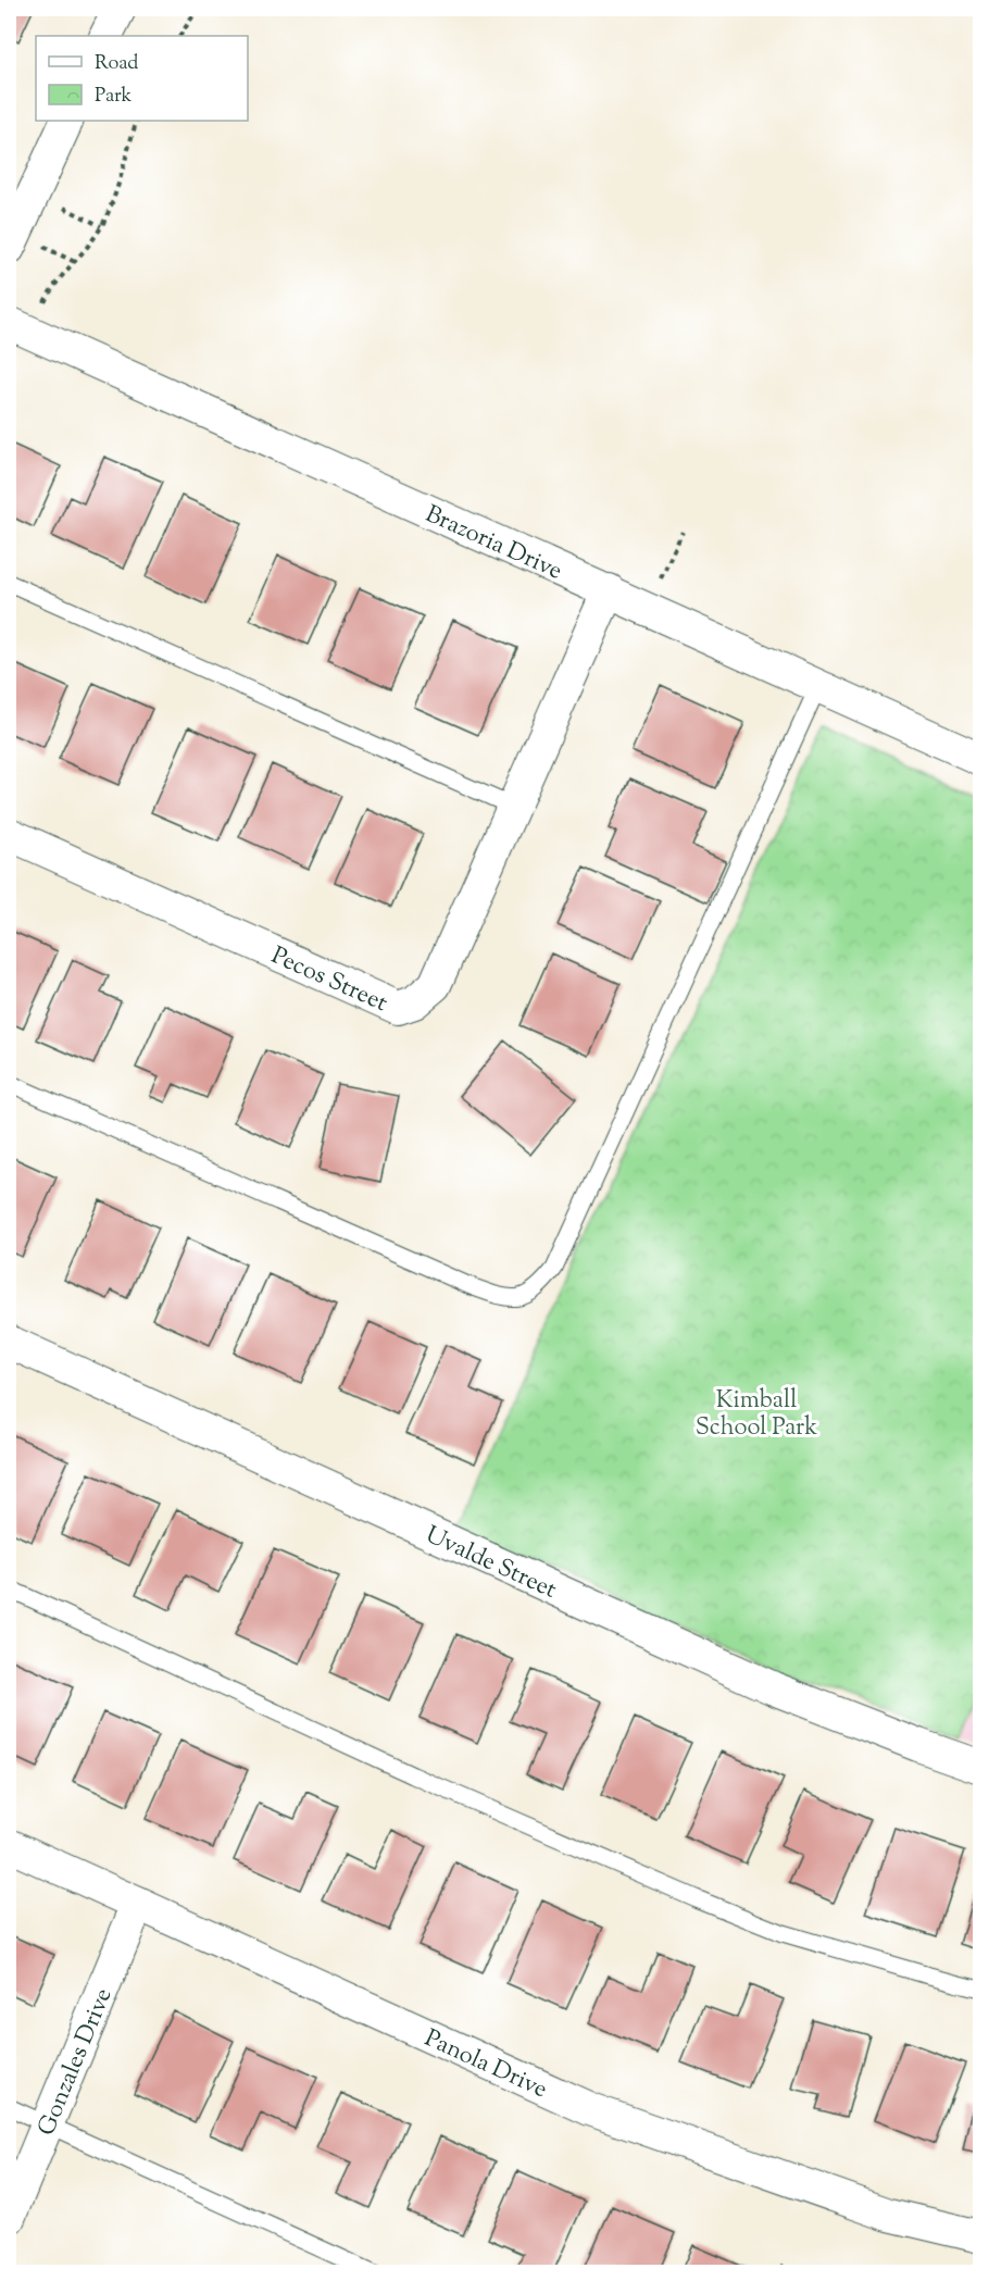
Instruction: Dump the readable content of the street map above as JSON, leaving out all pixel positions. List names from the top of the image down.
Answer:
{
  "streets": {
    "street": [
      "Brazoria Drive",
      "Pecos Street",
      "Uvalde Street",
      "Gonzales Drive",
      "Panola Drive"
    ]
  },
  "crossings": [
    ["Brazoria Drive", "Pecos Street"],
    ["Gonzales Drive", "Panola Drive"]
  ],
  "parks": ["Kimball School Park"],
  "legend": ["Road", "Park"]
}
